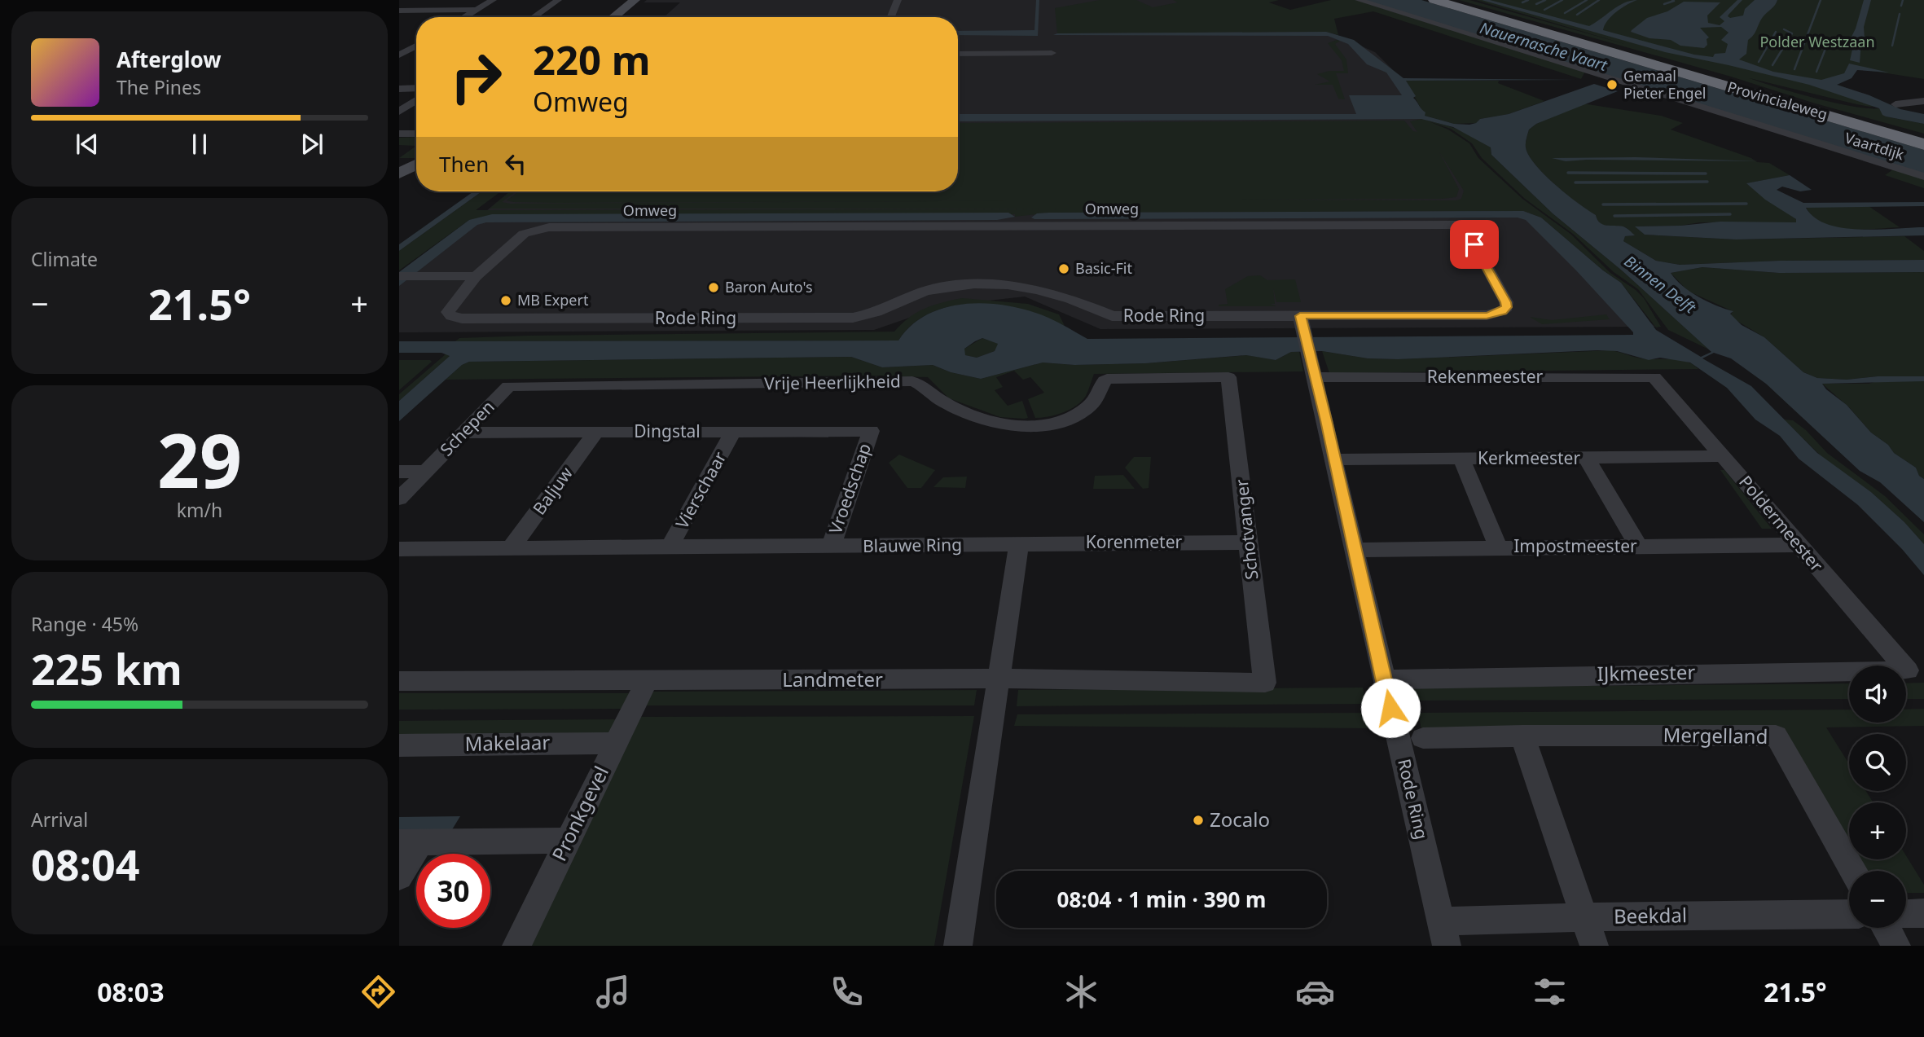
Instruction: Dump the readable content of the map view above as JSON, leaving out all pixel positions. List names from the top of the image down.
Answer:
{
  "streets": {
    "highway": ["Provincialeweg"],
    "street": [
      "Vaartdijk",
      "Omweg",
      "Rode Ring",
      "Rekenmeester",
      "Vrije Heerlijkheid",
      "Schepen",
      "Dingstal",
      "Kerkmeester",
      "Vroedschap",
      "Vierschaar",
      "Baljuw",
      "Poldermeester",
      "Schotvanger",
      "Korenmeter",
      "Blauwe Ring",
      "Impostmeester",
      "IJkmeester",
      "Landmeter",
      "Mergelland",
      "Makelaar",
      "Pronkgevel",
      "Beekdal"
    ]
  },
  "crossings": [
    ["Omweg", "Rode Ring"],
    ["Rode Ring", "Rekenmeester"],
    ["Rode Ring", "Kerkmeester"],
    ["Rode Ring", "Impostmeester"],
    ["Rode Ring", "IJkmeester"],
    ["Rode Ring", "Beekdal"],
    ["Rekenmeester", "Poldermeester"],
    ["Vrije Heerlijkheid", "Schepen"],
    ["Vrije Heerlijkheid", "Schotvanger"],
    ["Schepen", "Dingstal"],
    ["Dingstal", "Vroedschap"],
    ["Dingstal", "Vierschaar"],
    ["Dingstal", "Baljuw"],
    ["Kerkmeester", "Poldermeester"],
    ["Vroedschap", "Blauwe Ring"],
    ["Vierschaar", "Blauwe Ring"],
    ["Baljuw", "Blauwe Ring"],
    ["Poldermeester", "Impostmeester"],
    ["Poldermeester", "IJkmeester"],
    ["Schotvanger", "Korenmeter"],
    ["Schotvanger", "Landmeter"],
    ["Korenmeter", "Blauwe Ring"],
    ["Landmeter", "Pronkgevel"],
    ["Makelaar", "Pronkgevel"]
  ],
  "water": ["Nauernasche Vaart", "Binnen Delft"],
  "parks": ["Polder Westzaan"],
  "places": [
    "Gemaal Pieter Engel",
    "Basic-Fit",
    "Baron Auto's",
    "MB Expert",
    "Zocalo"
  ],
  "page": {
    "turn": ["220 m", "Omweg"],
    "song": ["Afterglow", "The Pines"],
    "then": "Then",
    "tile": [
      "Climate",
      ["29", "km/h"],
      ["Range · 45%", "225 km"],
      ["Arrival", "08:04"]
    ],
    "heat": ["−", "21.5°", "+"],
    "map_buttons": ["+", "−"],
    "limit": "30",
    "trip": "08:04 · 1 min · 390 m",
    "tabs": ["08:03", "21.5°"]
  }
}
